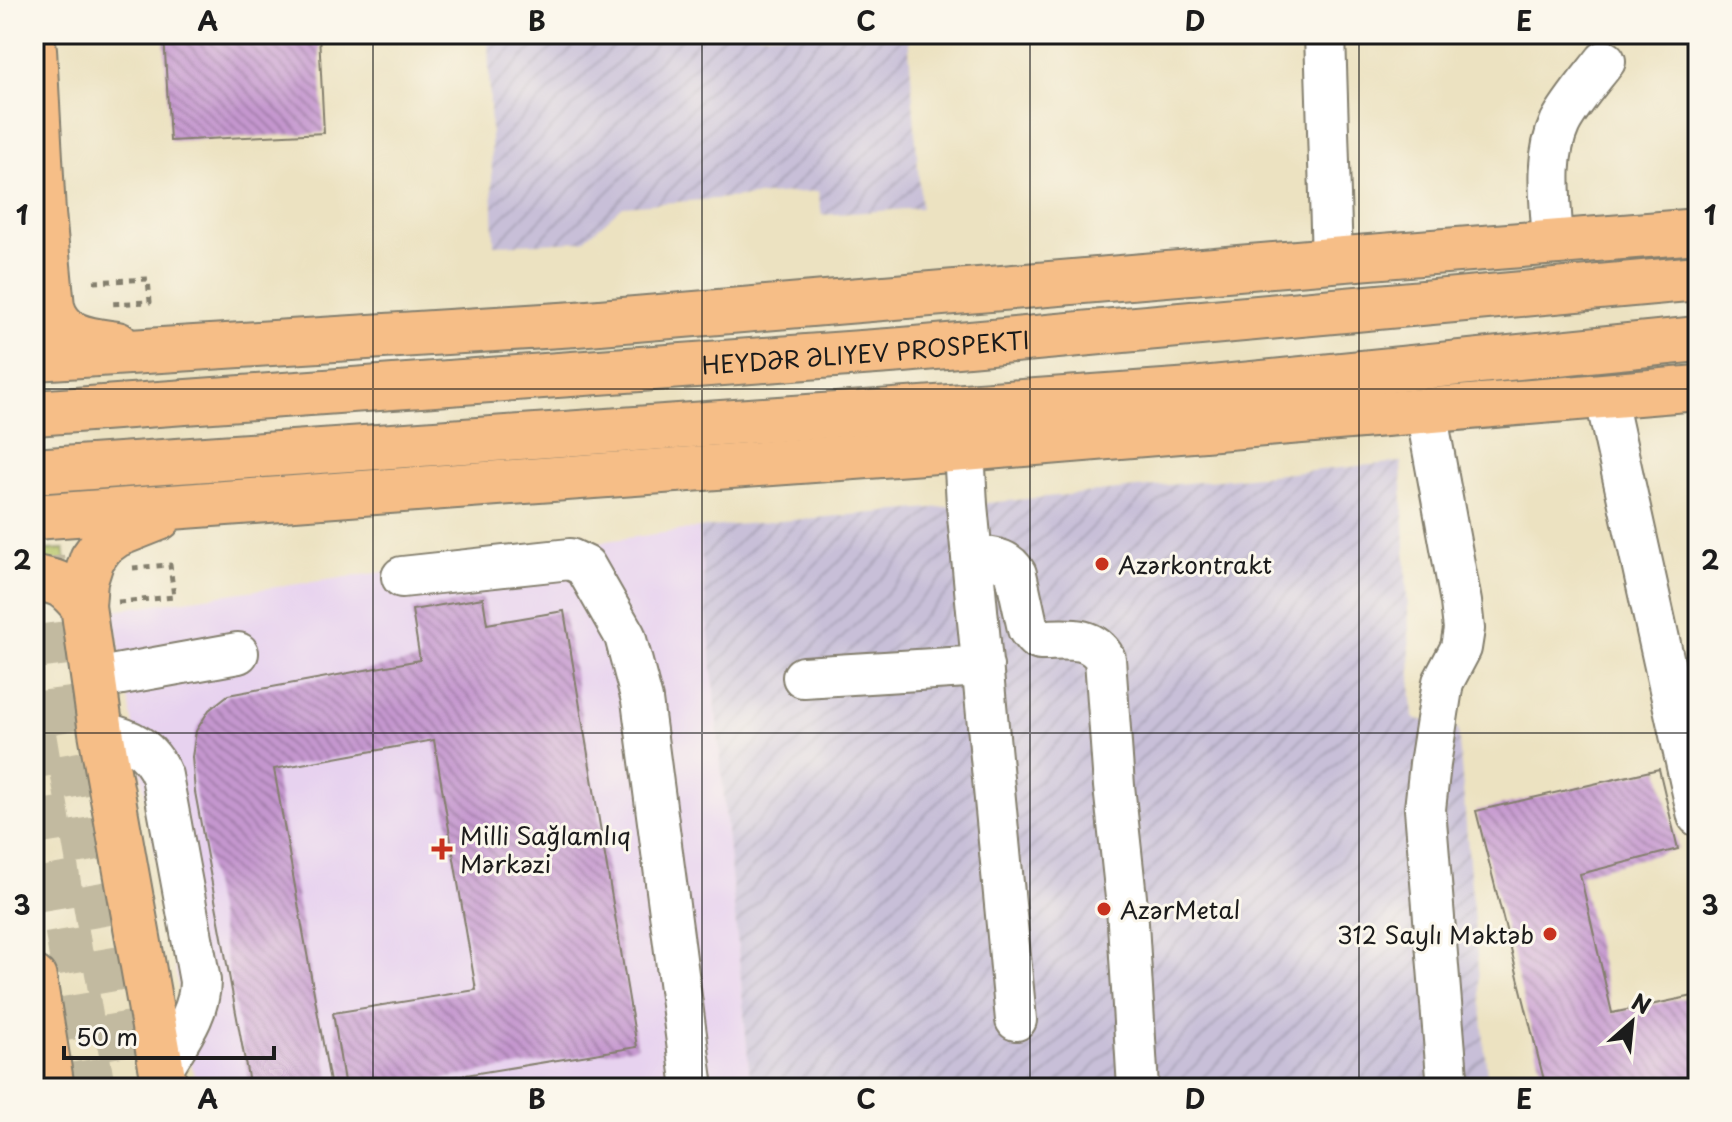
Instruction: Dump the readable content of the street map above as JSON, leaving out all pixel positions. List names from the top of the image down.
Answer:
{
  "streets": {
    "main road": ["HEYDƏR ƏLIYEV PROSPEKTI"]
  },
  "places": {
    "other": ["Azərkontrakt", "AzərMetal", "312 Saylı Məktəb"],
    "health": ["Milli Sağlamlıq Mərkəzi"]
  },
  "scale_bar": "50 m",
  "north": "top right",
  "grid": {
    "columns": [
      "A",
      "B",
      "C",
      "D",
      "E"
    ],
    "rows": ["1", "2", "3"]
  }
}
